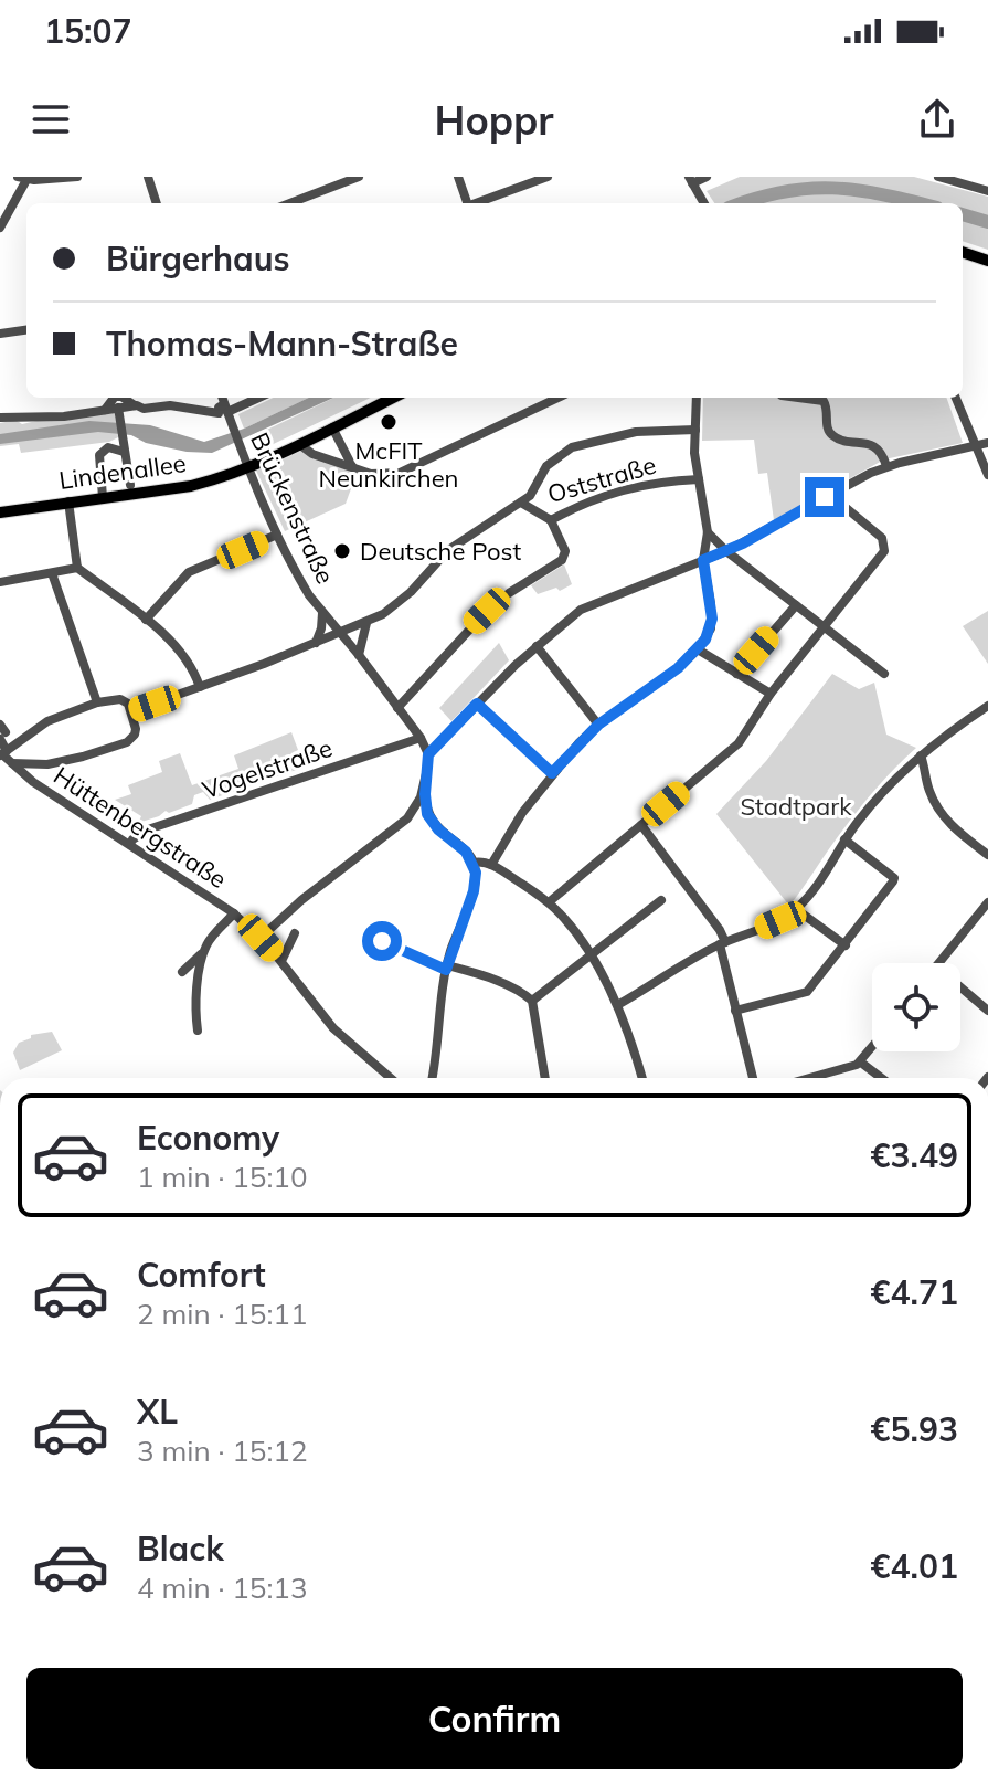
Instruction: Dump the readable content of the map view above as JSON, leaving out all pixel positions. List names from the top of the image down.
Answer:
{
  "streets": {
    "main road": ["Lindenallee"],
    "street": [
      "Oststraße",
      "Brückenstraße",
      "Vogelstraße",
      "Hüttenbergstraße"
    ]
  },
  "crossings": [
    ["Lindenallee", "Brückenstraße"],
    ["Brückenstraße", "Vogelstraße"],
    ["Vogelstraße", "Hüttenbergstraße"]
  ],
  "parks": ["Stadtpark"],
  "places": ["McFIT Neunkirchen", "Deutsche Post"],
  "page": {
    "status": "15:07",
    "header": "Hoppr",
    "banner": ["Bürgerhaus", "Thomas-Mann-Straße"],
    "list": [
      {
        "name": "Economy",
        "note": "1 min · 15:10",
        "value": "€3.49"
      },
      {
        "name": "Comfort",
        "note": "2 min · 15:11",
        "value": "€4.71"
      },
      {
        "name": "XL",
        "note": "3 min · 15:12",
        "value": "€5.93"
      },
      {
        "name": "Black",
        "note": "4 min · 15:13",
        "value": "€4.01"
      }
    ],
    "buttons": "Confirm"
  }
}
